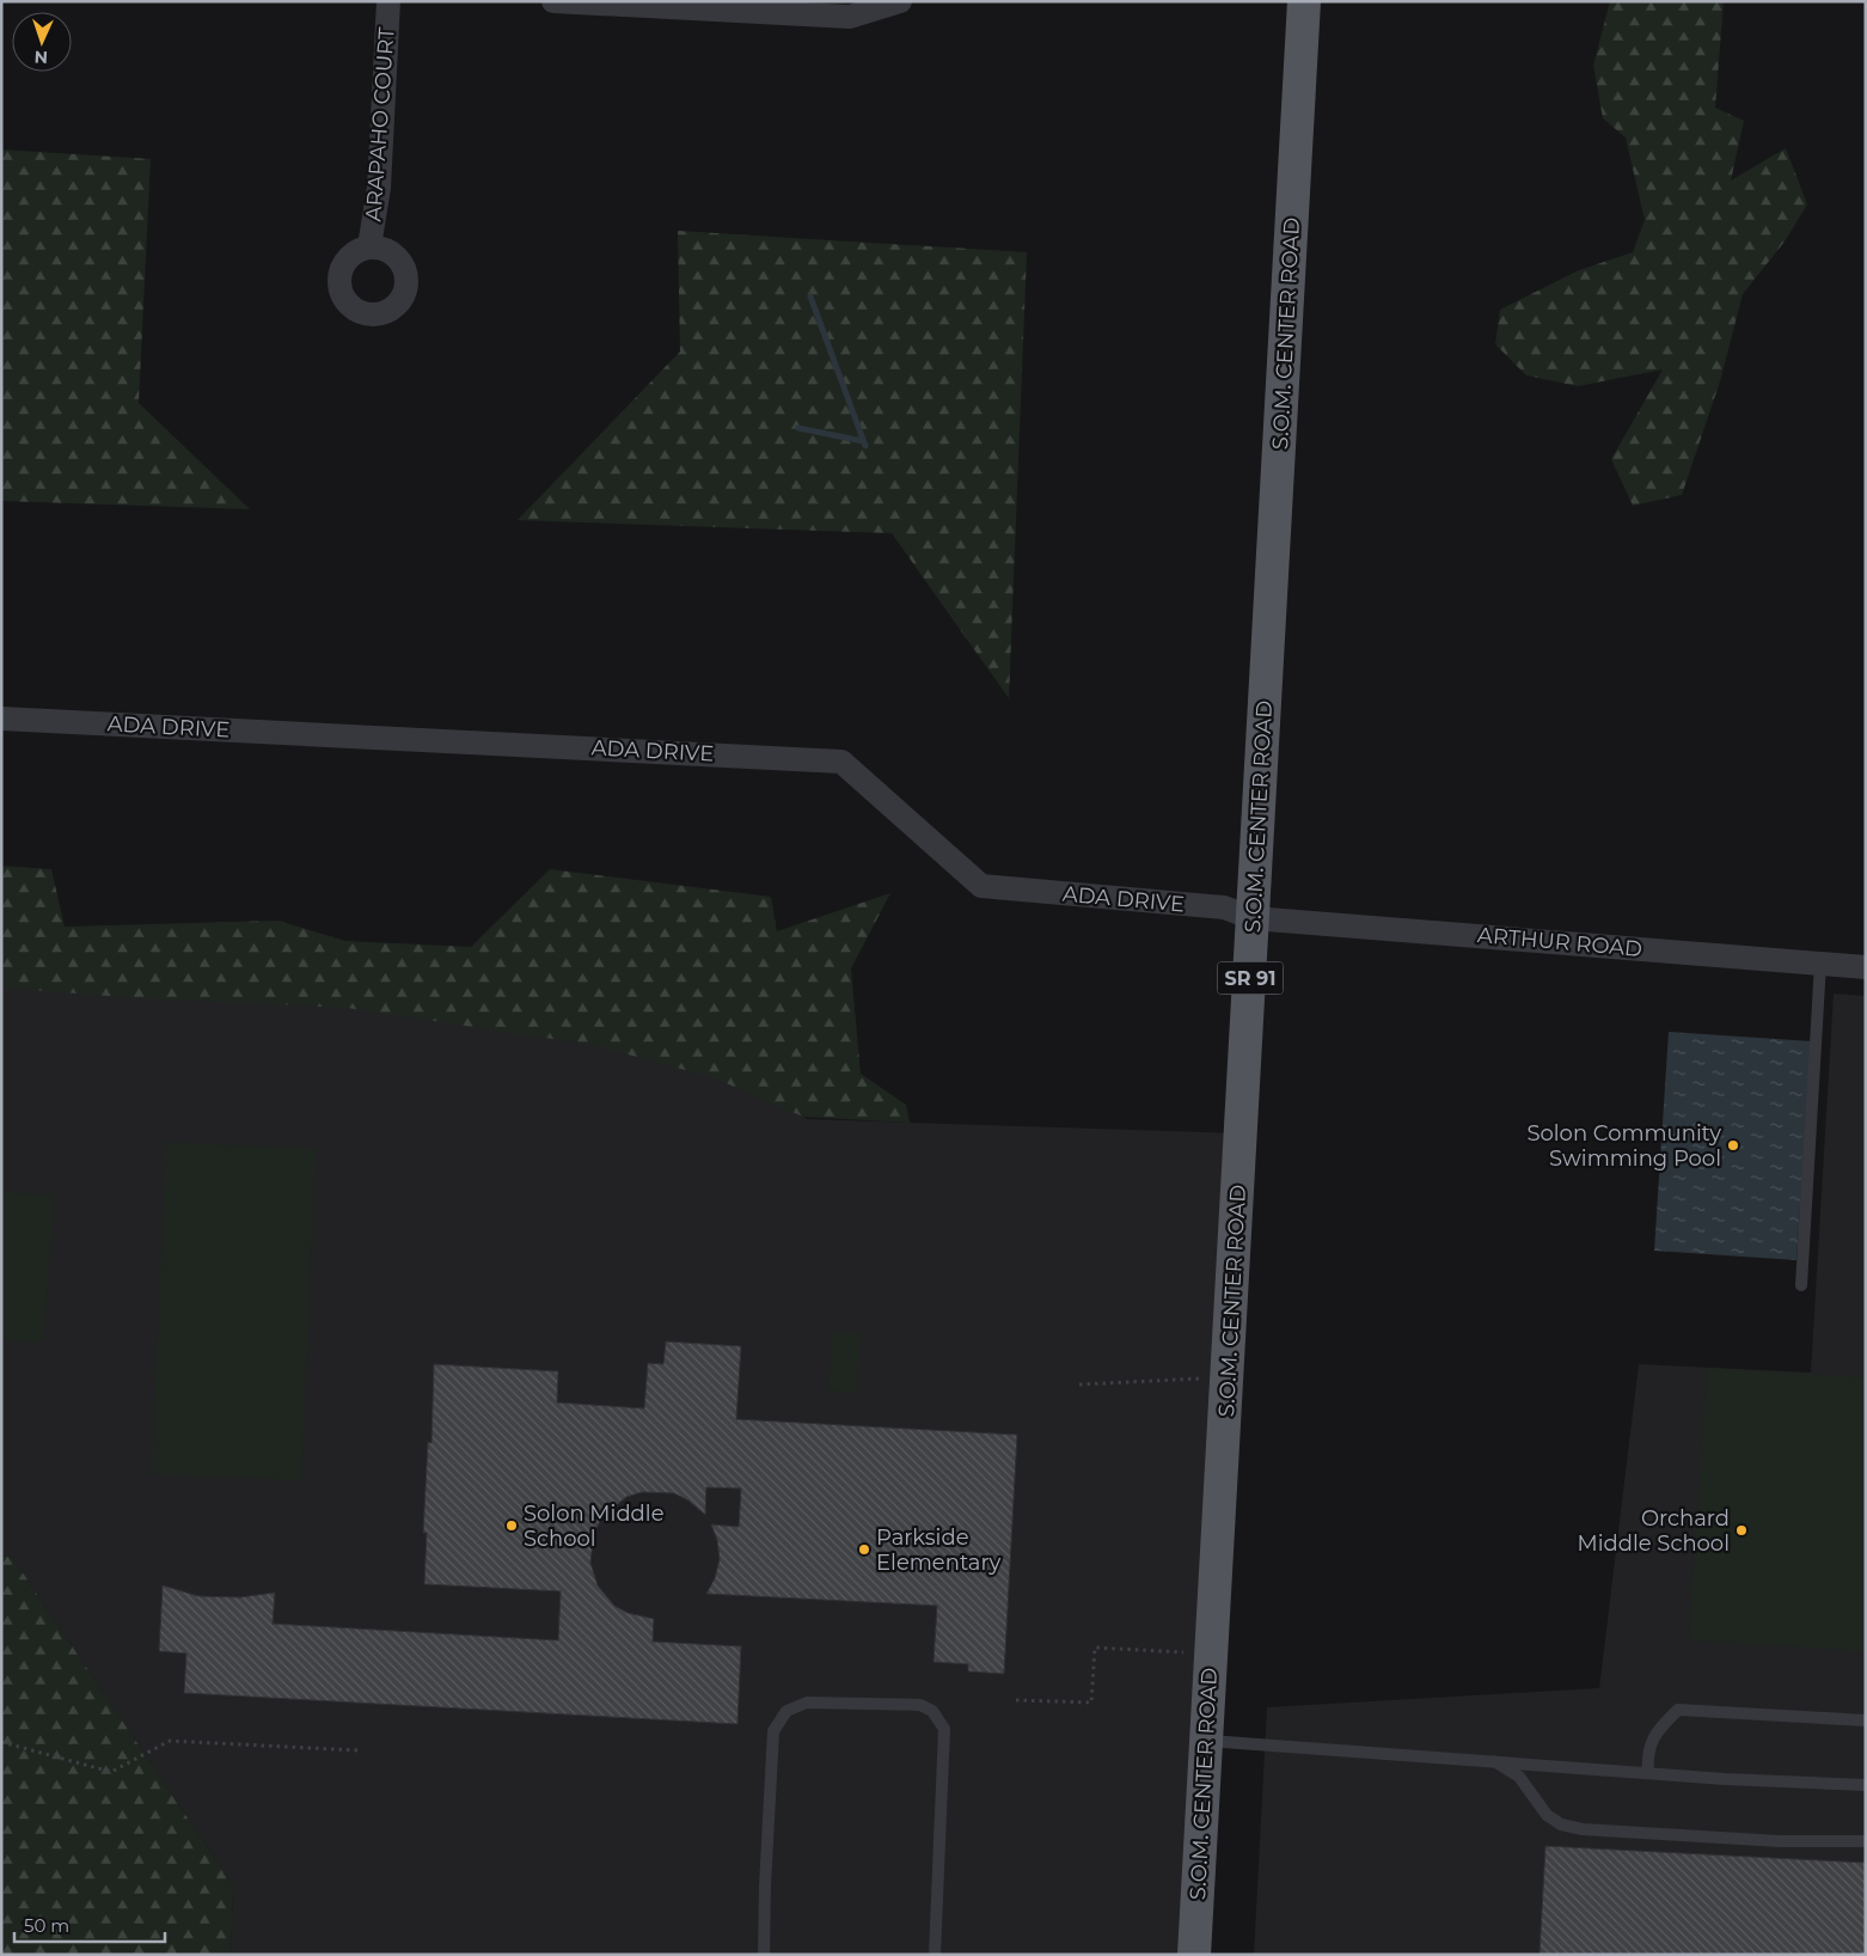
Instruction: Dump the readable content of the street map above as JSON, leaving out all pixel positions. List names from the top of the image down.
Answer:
{
  "streets": {
    "main road": ["S.O.M. CENTER ROAD", "SR 91"],
    "street": ["ARAPAHO COURT", "ADA DRIVE", "ARTHUR ROAD"]
  },
  "crossings": [
    ["S.O.M. CENTER ROAD", "ADA DRIVE"],
    ["S.O.M. CENTER ROAD", "ARTHUR ROAD"],
    ["ADA DRIVE", "ARTHUR ROAD"]
  ],
  "places": [
    "Solon Community Swimming Pool",
    "Solon Middle School",
    "Orchard Middle School",
    "Parkside Elementary"
  ],
  "scale_bar": "50 m",
  "north": "bottom"
}
